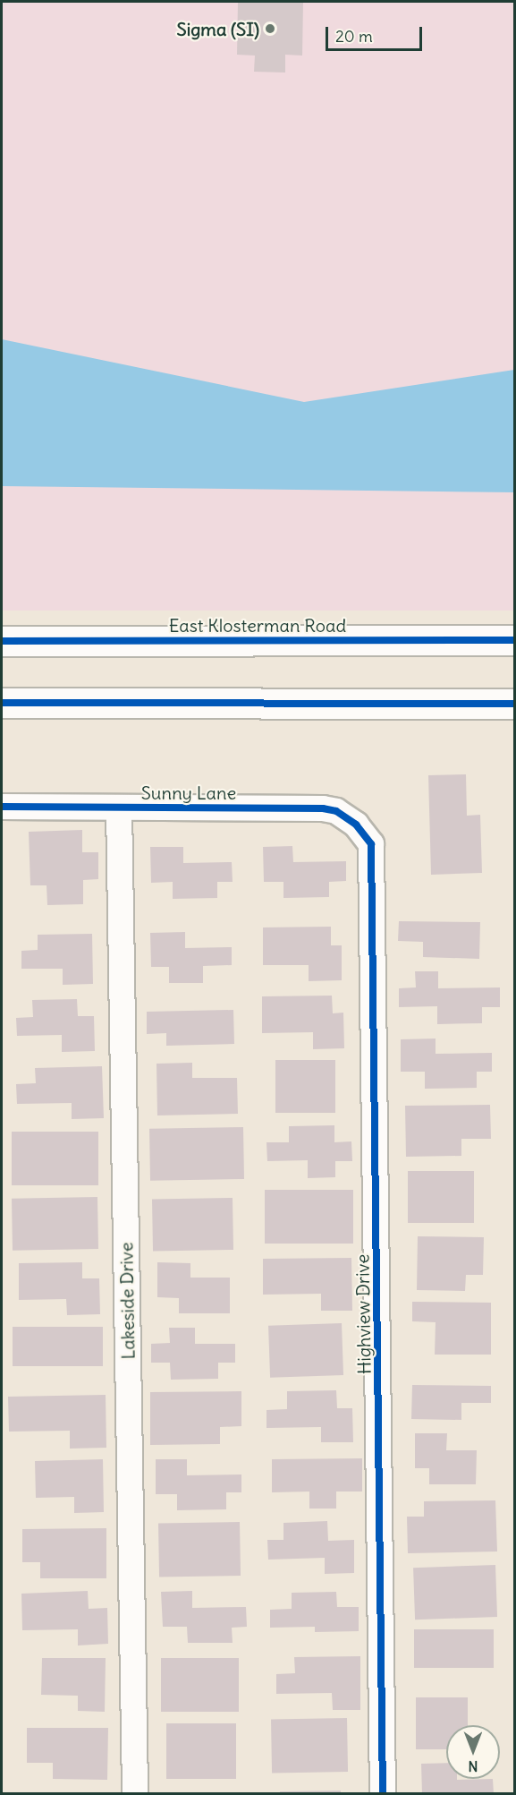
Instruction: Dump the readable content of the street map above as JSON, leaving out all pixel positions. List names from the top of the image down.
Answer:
{
  "streets": {
    "main road": ["East Klosterman Road"],
    "street": ["Sunny Lane", "Lakeside Drive", "Highview Drive"]
  },
  "crossings": [
    ["Sunny Lane", "Lakeside Drive"],
    ["Sunny Lane", "Highview Drive"]
  ],
  "places": ["Sigma (SI)"],
  "scale_bar": "20 m",
  "north": "bottom"
}
